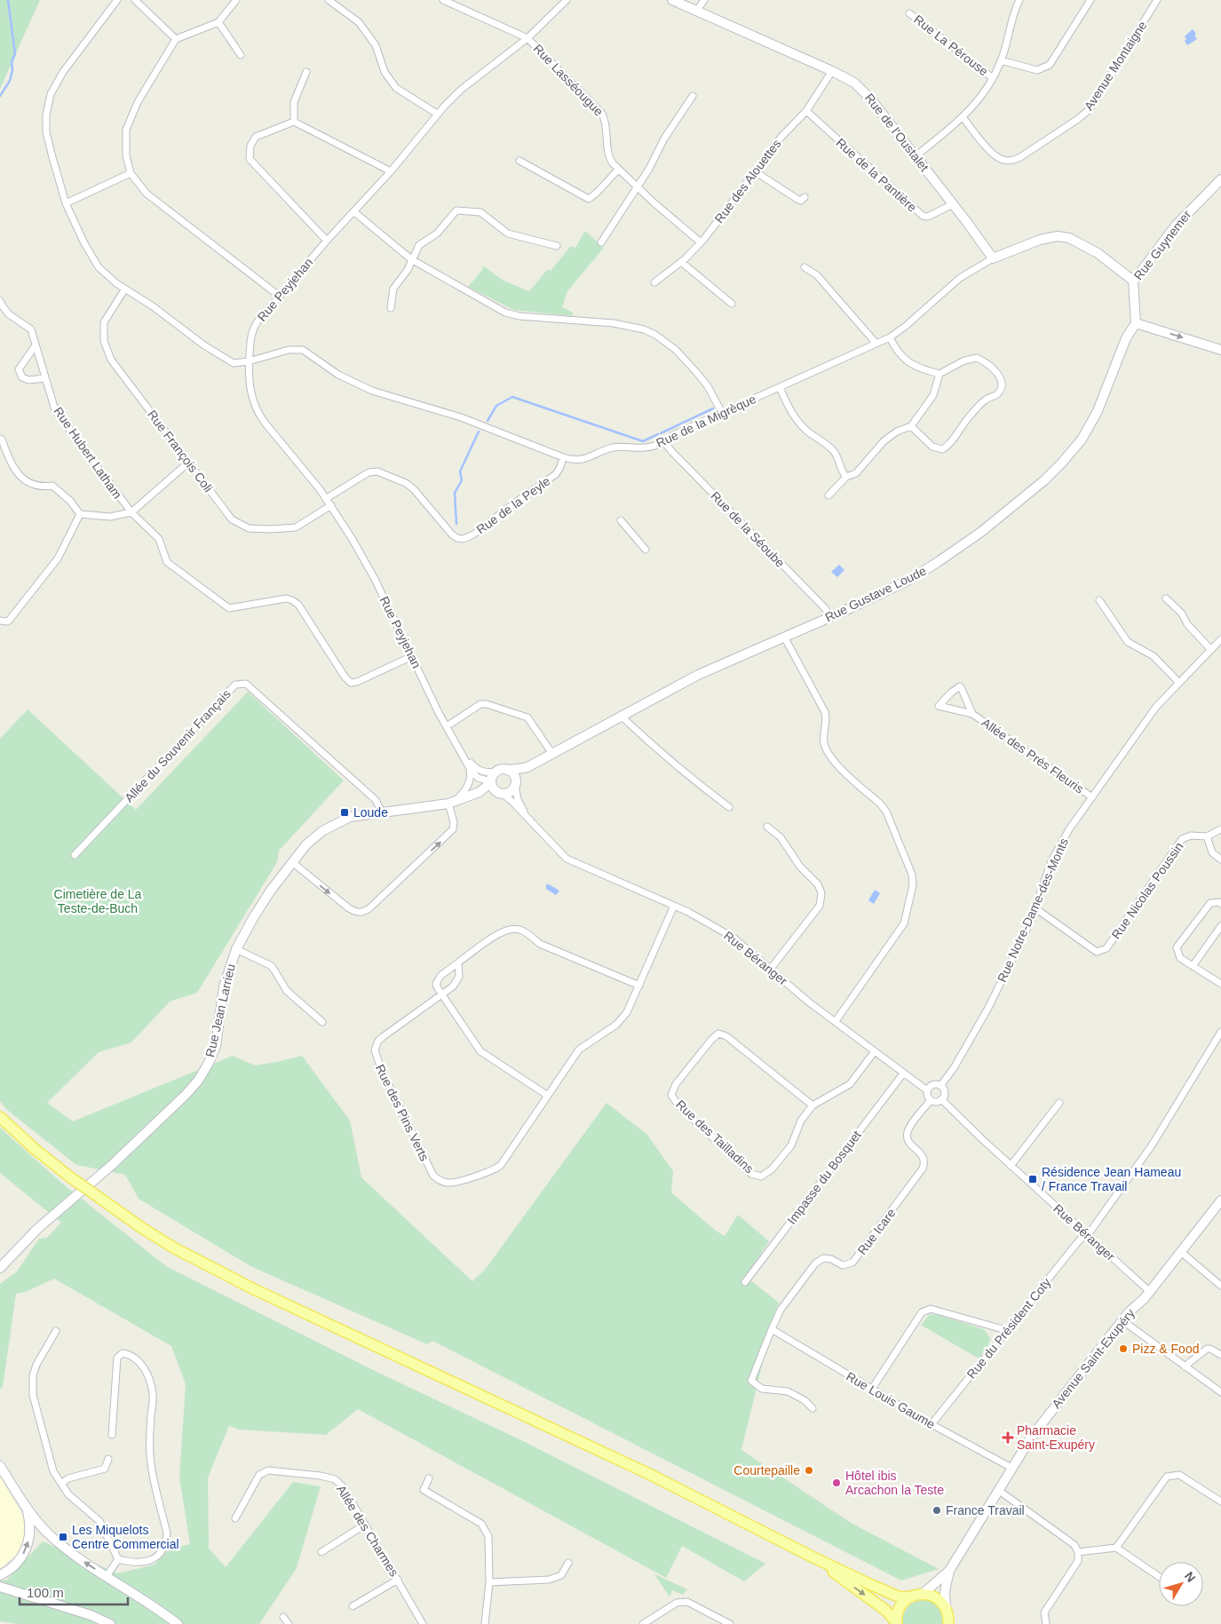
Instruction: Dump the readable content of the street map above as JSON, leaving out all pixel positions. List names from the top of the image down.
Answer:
{
  "streets": {
    "street": [
      "Rue La Pérouse",
      "Avenue Montaigne",
      "Rue Lasséougue",
      "Rue de l'Oustalet",
      "Rue de la Pantière",
      "Rue des Alouettes",
      "Rue Guynemer",
      "Rue Peyjehan",
      "Rue de la Migrèque",
      "Rue François Coli",
      "Rue Hubert Latham",
      "Rue de la Peyle",
      "Rue de la Séoube",
      "Rue Gustave Loude",
      "Allée du Souvenir Français",
      "Allée des Prés Fleuris",
      "Rue Nicolas Poussin",
      "Rue Notre-Dame-des-Monts",
      "Rue Béranger",
      "Rue Jean Larrieu",
      "Rue des Pins Verts",
      "Rue des Tailladins",
      "Impasse du Bosquet",
      "Rue Icare",
      "Rue du Président Coty",
      "Avenue Saint-Exupéry",
      "Rue Louis Gaume",
      "Allée des Charmes"
    ]
  },
  "crossings": [
    ["Rue Lasséougue", "Rue des Alouettes"],
    ["Rue Lasséougue", "Rue Peyjehan"],
    ["Rue de l'Oustalet", "Rue de la Pantière"],
    ["Rue de l'Oustalet", "Rue des Alouettes"],
    ["Rue de l'Oustalet", "Rue de la Migrèque"],
    ["Rue de la Pantière", "Rue des Alouettes"],
    ["Rue Guynemer", "Rue de la Migrèque"],
    ["Rue Guynemer", "Rue Gustave Loude"],
    ["Rue Peyjehan", "Rue de la Migrèque"],
    ["Rue Peyjehan", "Rue François Coli"],
    ["Rue Peyjehan", "Rue Hubert Latham"],
    ["Rue Peyjehan", "Rue de la Peyle"],
    ["Rue Peyjehan", "Rue Gustave Loude"],
    ["Rue Peyjehan", "Rue Béranger"],
    ["Rue Peyjehan", "Rue Jean Larrieu"],
    ["Rue de la Migrèque", "Rue François Coli"],
    ["Rue de la Migrèque", "Rue de la Peyle"],
    ["Rue de la Migrèque", "Rue de la Séoube"],
    ["Rue de la Séoube", "Rue Gustave Loude"],
    ["Rue Gustave Loude", "Rue Béranger"],
    ["Rue Gustave Loude", "Rue Jean Larrieu"],
    ["Allée du Souvenir Français", "Rue Jean Larrieu"],
    ["Allée des Prés Fleuris", "Rue Notre-Dame-des-Monts"],
    ["Rue Nicolas Poussin", "Rue Notre-Dame-des-Monts"],
    ["Rue Notre-Dame-des-Monts", "Rue Béranger"],
    ["Rue Notre-Dame-des-Monts", "Rue Icare"],
    ["Rue Béranger", "Rue Jean Larrieu"],
    ["Rue Béranger", "Rue des Pins Verts"],
    ["Rue Béranger", "Rue des Tailladins"],
    ["Rue Béranger", "Impasse du Bosquet"],
    ["Rue Béranger", "Rue Icare"],
    ["Rue Béranger", "Rue du Président Coty"],
    ["Rue Béranger", "Avenue Saint-Exupéry"],
    ["Rue Icare", "Rue Louis Gaume"],
    ["Rue du Président Coty", "Rue Louis Gaume"],
    ["Avenue Saint-Exupéry", "Rue Louis Gaume"]
  ],
  "parks": ["Cimetière de La Teste-de-Buch"],
  "places": {
    "transit": ["Loude", "Résidence Jean Hameau / France Travail", "Les Miquelots Centre Commercial"],
    "other": [
      "Pizz & Food",
      "Courtepaille",
      "Hôtel ibis Arcachon la Teste",
      "France Travail"
    ],
    "health": ["Pharmacie Saint-Exupéry"]
  },
  "scale_bar": "100 m",
  "north": "top right"
}
